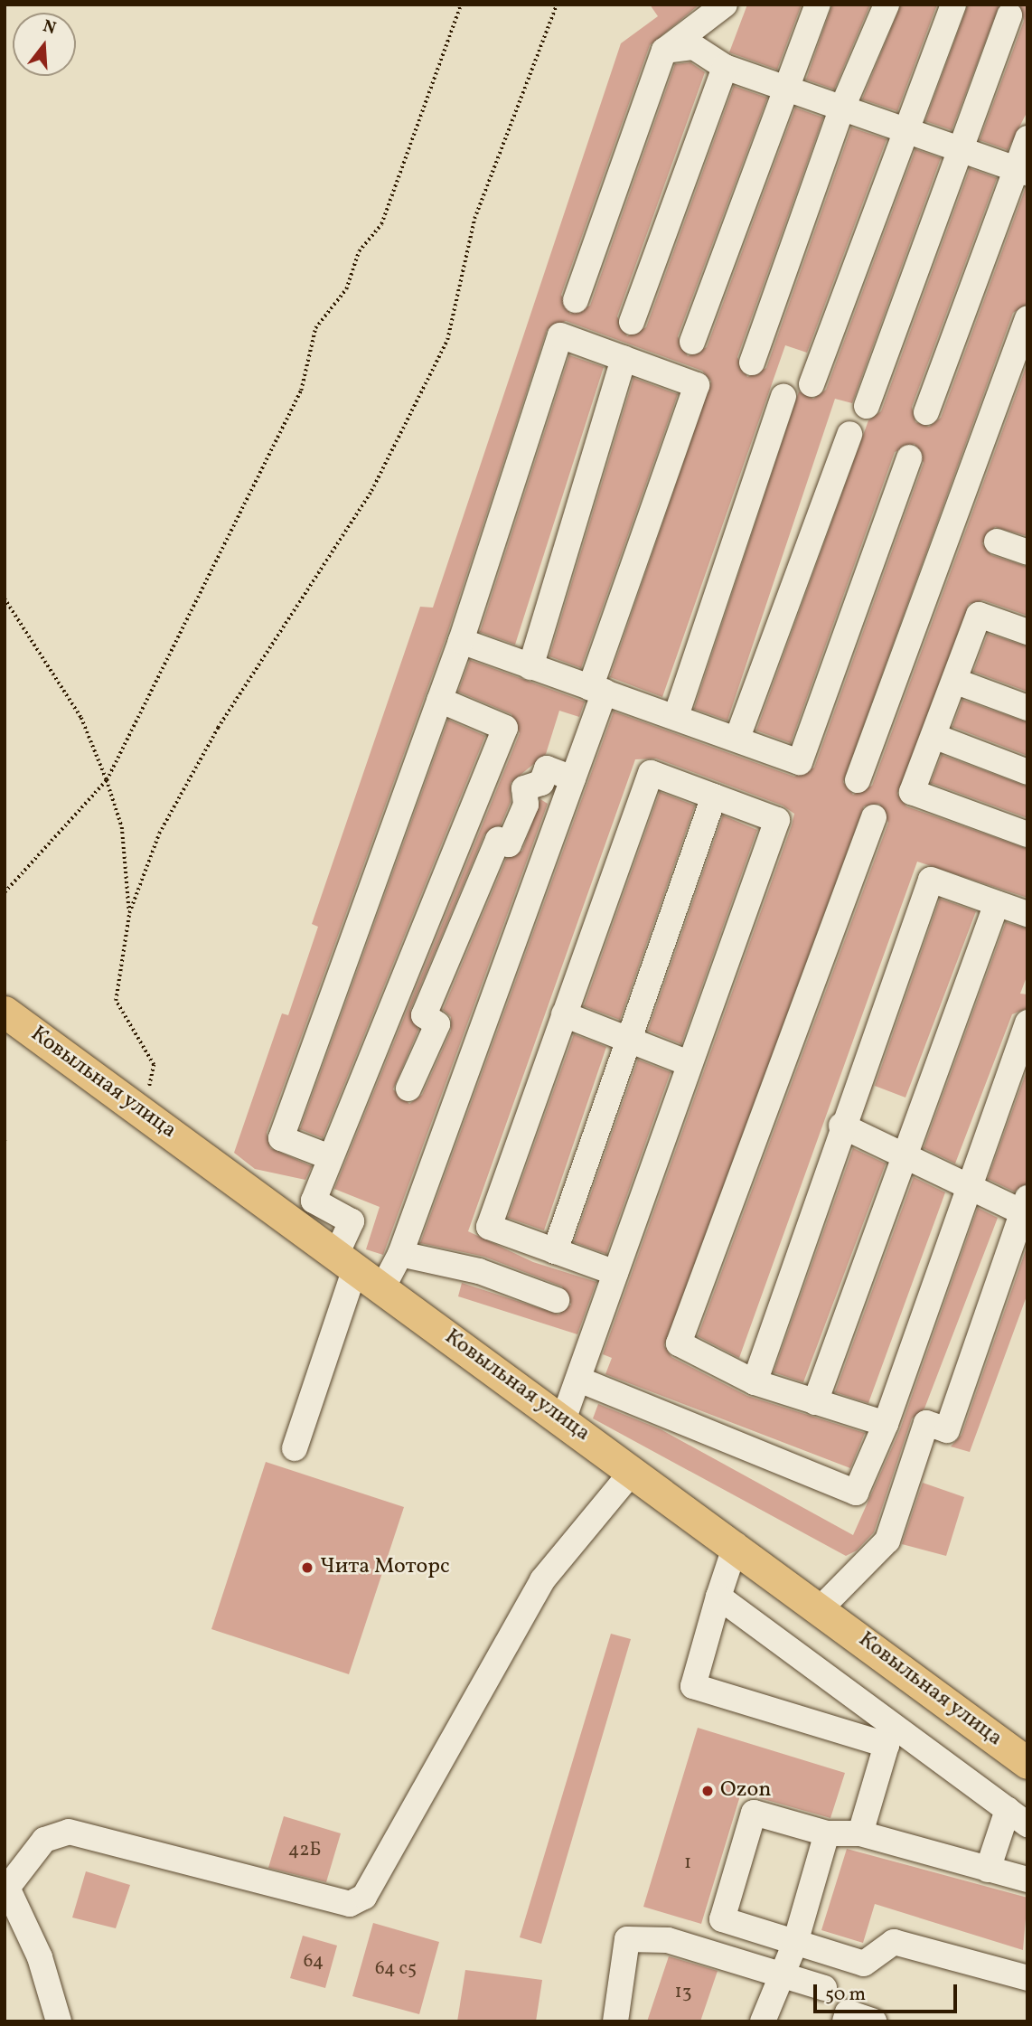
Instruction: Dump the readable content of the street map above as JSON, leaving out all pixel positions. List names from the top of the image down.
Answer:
{
  "streets": {
    "main road": ["Ковыльная улица"]
  },
  "places": ["Чита Моторс", "Ozon"],
  "house_numbers": [
    "42Б",
    "1",
    "64",
    "64 с5",
    "13"
  ],
  "scale_bar": "50 m",
  "north": "top"
}
